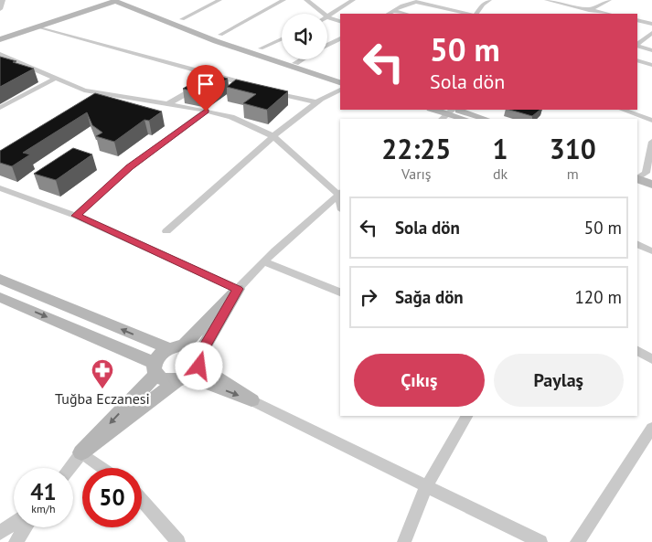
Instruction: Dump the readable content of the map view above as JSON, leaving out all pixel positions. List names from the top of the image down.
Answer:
{
  "places": {
    "pharmacy": ["Tuğba Eczanesi"]
  },
  "page": {
    "turn": ["50 m", "Sola dön"],
    "eta": [
      "22:25",
      "Varış",
      "1",
      "dk",
      "310",
      "m"
    ],
    "list": [
      {
        "name": "Sola dön",
        "value": "50 m"
      },
      {
        "name": "Sağa dön",
        "value": "120 m"
      }
    ],
    "buttons": ["Çıkış", "Paylaş"],
    "speed": "41 km/h",
    "limit": "50"
  }
}
